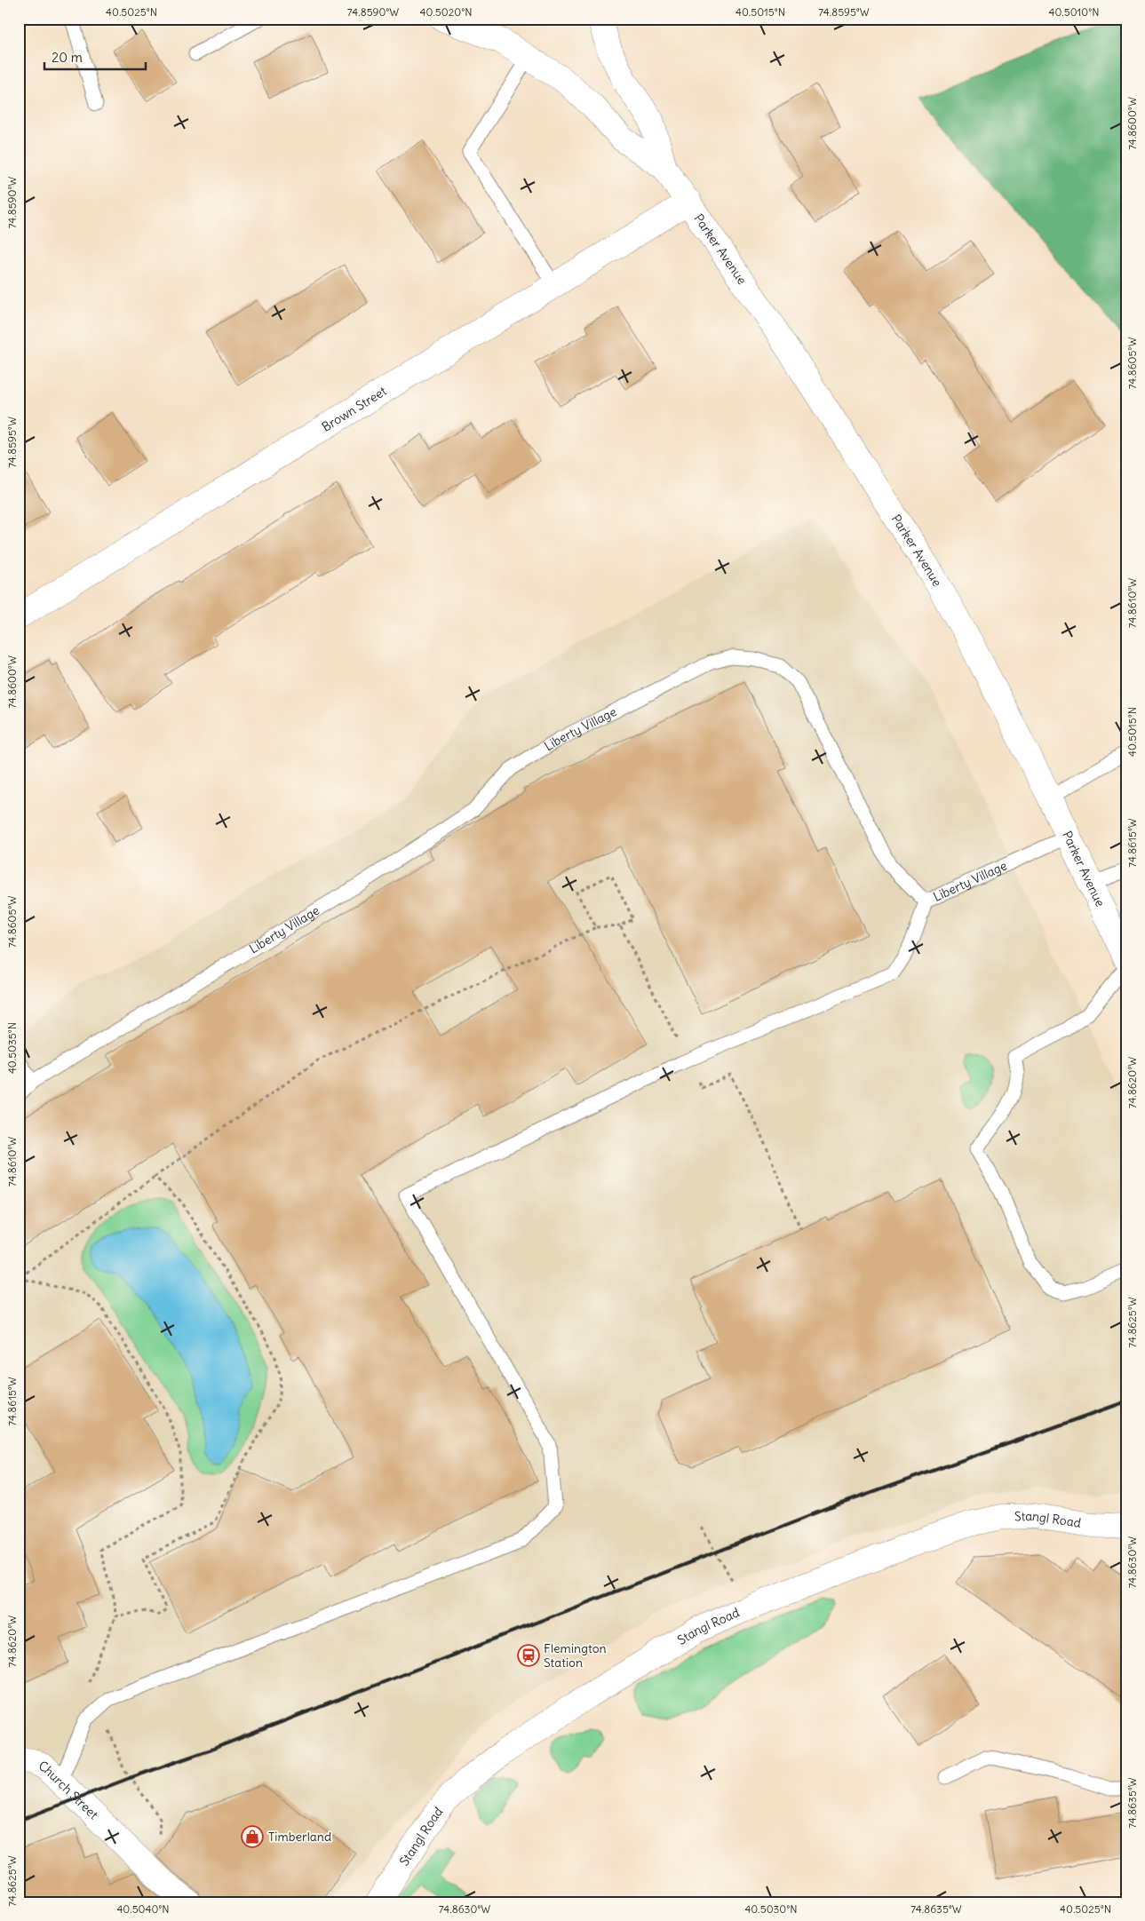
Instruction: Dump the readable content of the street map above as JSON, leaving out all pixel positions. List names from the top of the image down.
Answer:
{
  "streets": {
    "street": [
      "Parker Avenue",
      "Brown Street",
      "Stangl Road",
      "Church Street"
    ],
    "lane": ["Liberty Village"]
  },
  "crossings": [
    ["Parker Avenue", "Brown Street"],
    ["Parker Avenue", "Liberty Village"]
  ],
  "places": {
    "station": ["Flemington Station"],
    "shop": ["Timberland"]
  },
  "scale_bar": "20 m",
  "coordinates": [
    "40.5025°N",
    "74.8590°W",
    "40.5020°N",
    "40.5015°N",
    "74.8595°W",
    "40.5010°N",
    "74.8600°W",
    "74.8605°W",
    "74.8610°W",
    "74.8615°W",
    "40.5035°N",
    "74.8620°W",
    "74.8625°W",
    "74.8630°W",
    "74.8635°W",
    "40.5040°N",
    "40.5030°N"
  ]
}
